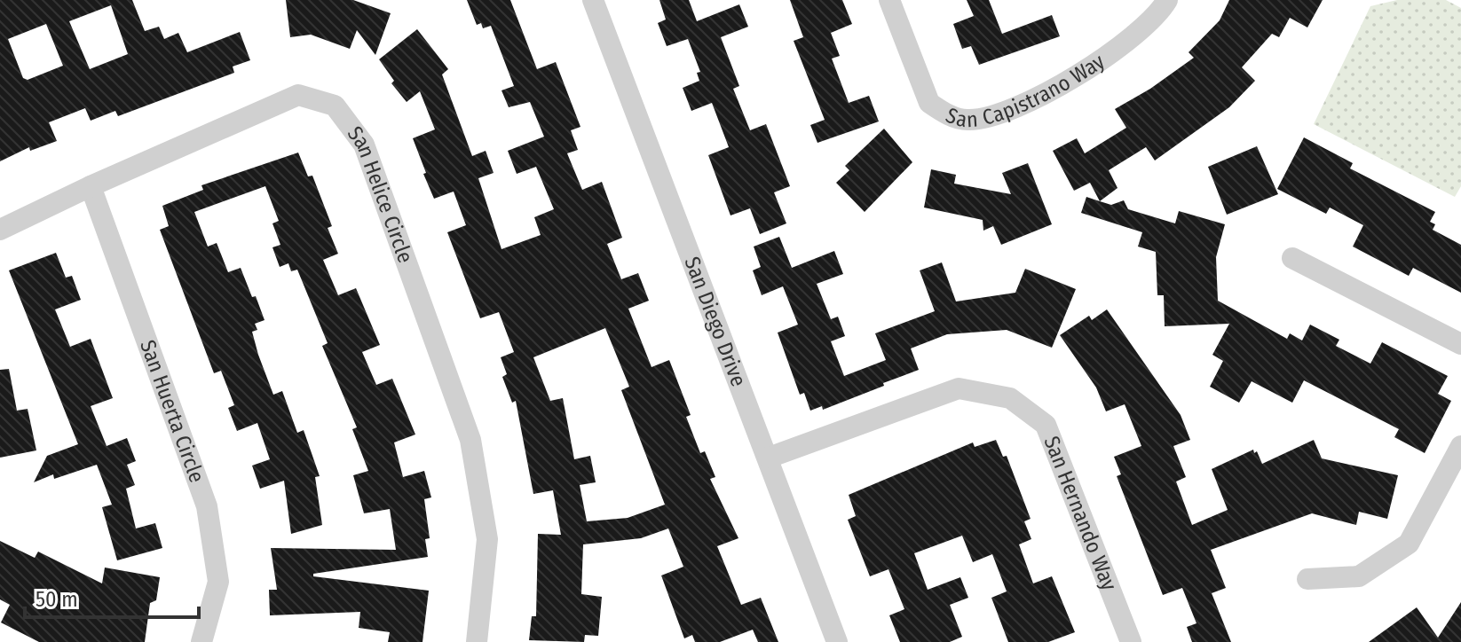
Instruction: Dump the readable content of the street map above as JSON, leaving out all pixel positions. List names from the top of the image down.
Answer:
{
  "streets": {
    "street": [
      "San Capistrano Way",
      "San Helice Circle",
      "San Diego Drive",
      "San Huerta Circle",
      "San Hernando Way"
    ]
  },
  "crossings": [
    ["San Helice Circle", "San Huerta Circle"],
    ["San Diego Drive", "San Hernando Way"]
  ],
  "scale_bar": "50 m"
}
